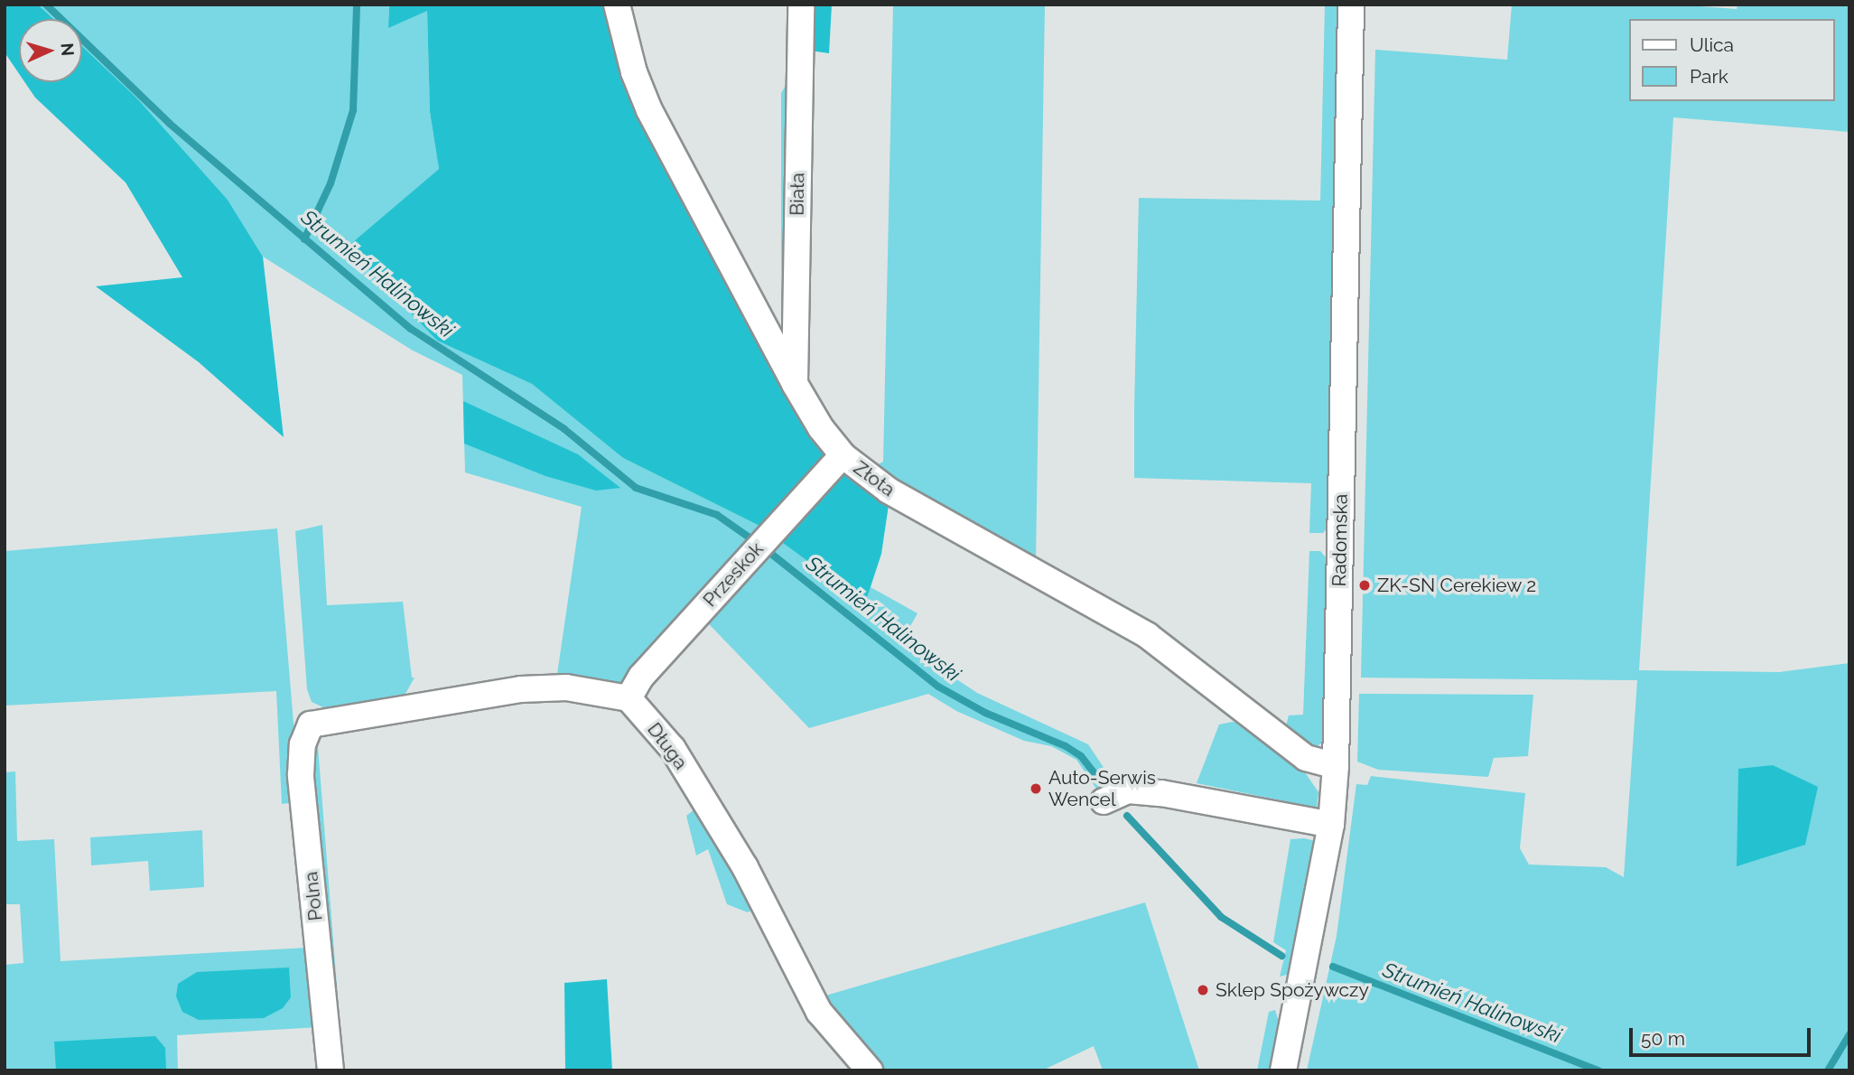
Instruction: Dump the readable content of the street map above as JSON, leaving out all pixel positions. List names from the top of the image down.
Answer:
{
  "streets": {
    "street": [
      "Biała",
      "Złota",
      "Radomska",
      "Przeskok",
      "Długa",
      "Polna"
    ]
  },
  "crossings": [
    ["Biała", "Złota"],
    ["Złota", "Radomska"],
    ["Złota", "Przeskok"],
    ["Przeskok", "Długa"],
    ["Przeskok", "Polna"],
    ["Długa", "Polna"]
  ],
  "water": ["Strumień Halinowski"],
  "places": ["ZK-SN Cerekiew 2", "Auto-Serwis Wencel", "Sklep Spożywczy"],
  "legend": ["Ulica", "Park"],
  "scale_bar": "50 m",
  "north": "right"
}
